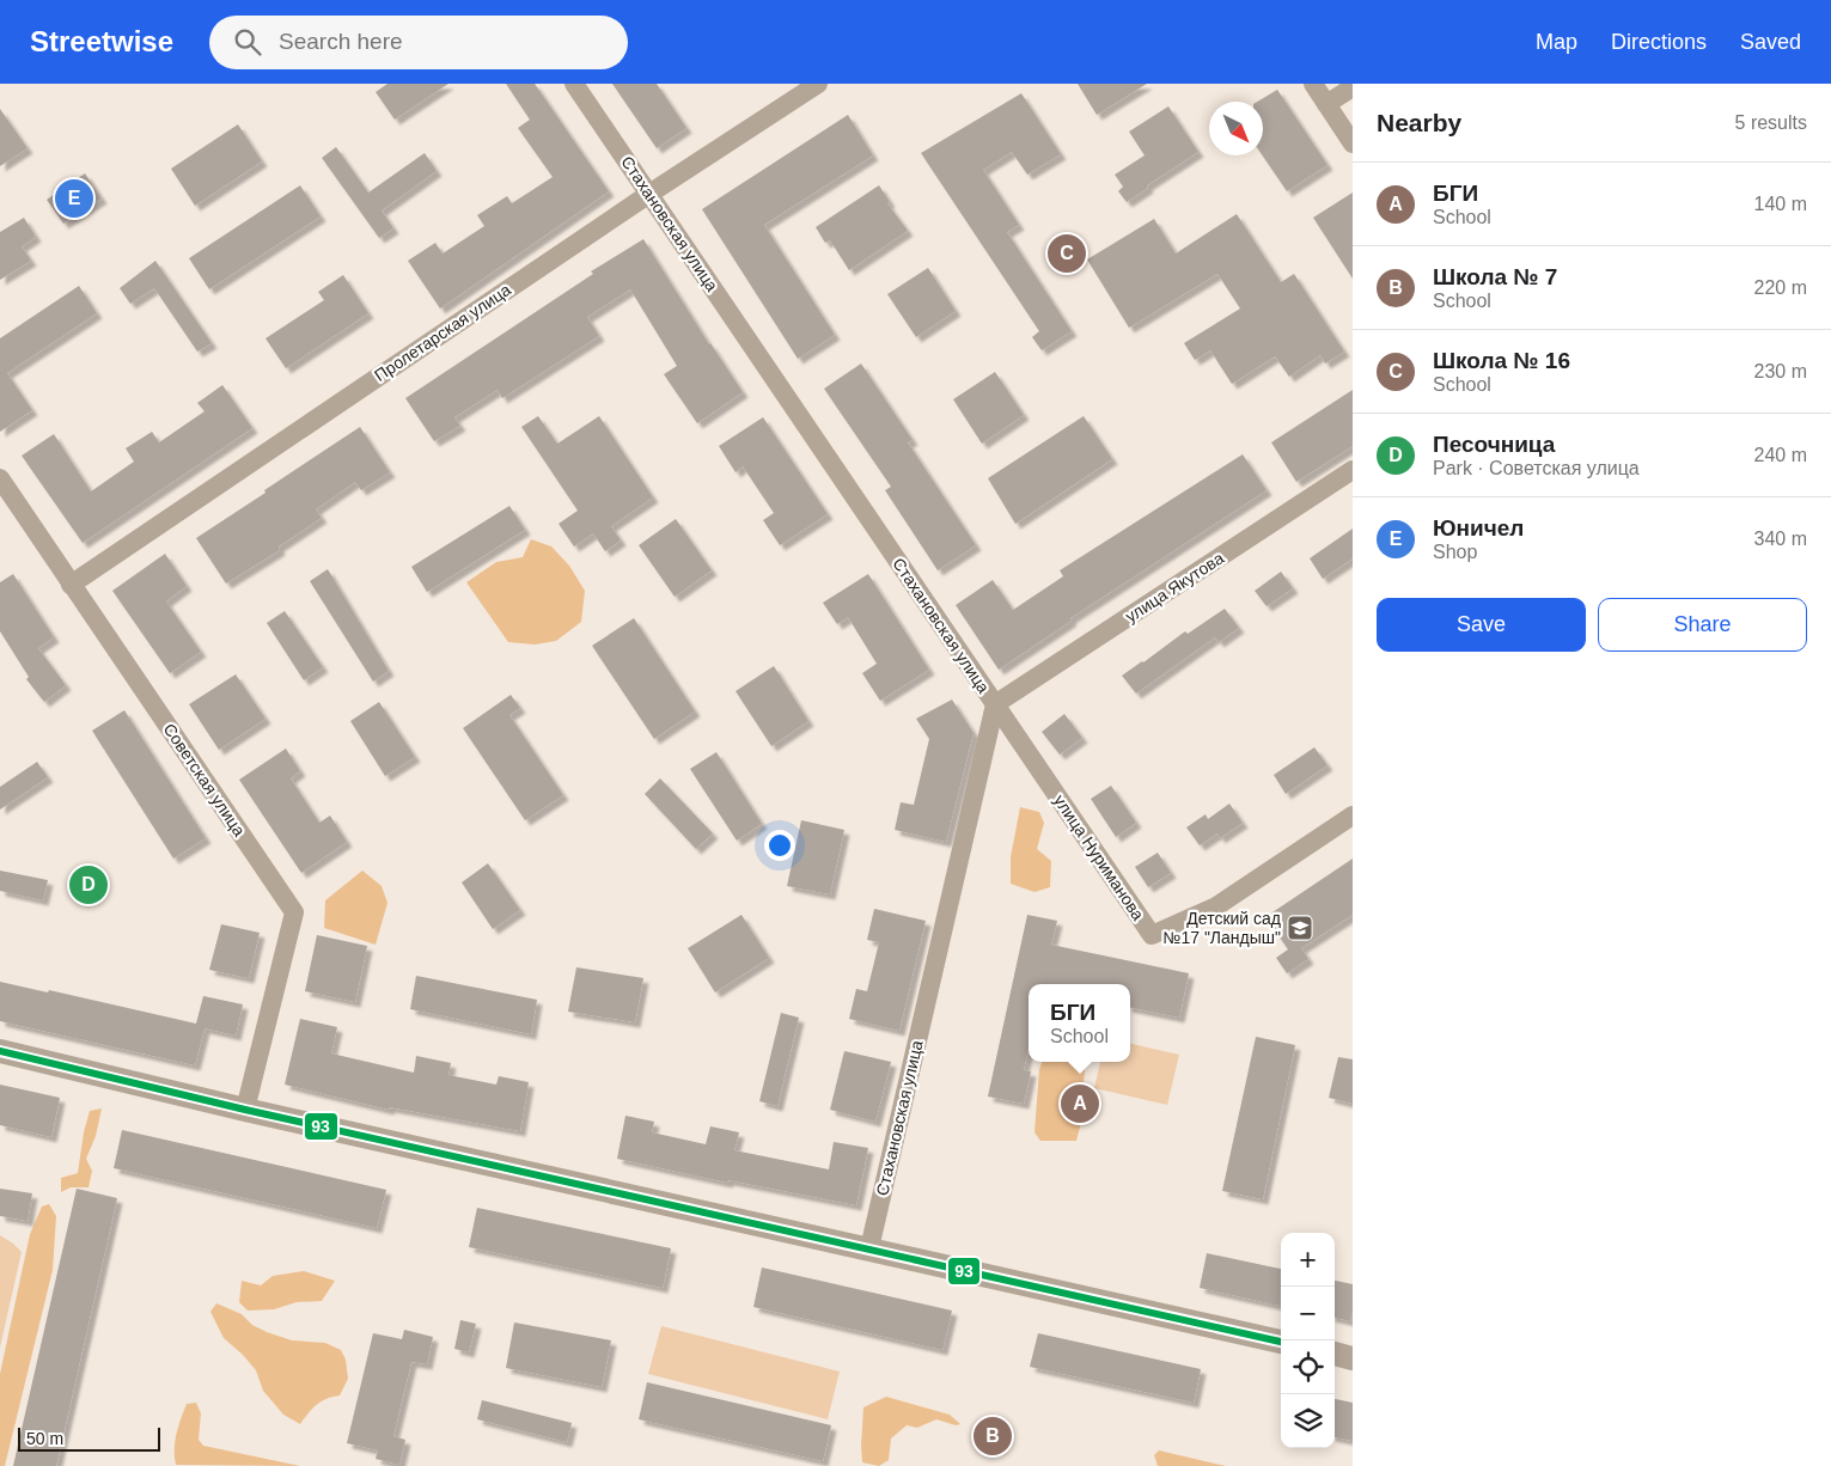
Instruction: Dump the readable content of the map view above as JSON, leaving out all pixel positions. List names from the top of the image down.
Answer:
{
  "streets": {
    "street": [
      "Стахановская улица",
      "Пролетарская улица",
      "улица Якутова",
      "Советская улица",
      "улица Нуриманова"
    ]
  },
  "crossings": [
    ["Стахановская улица", "Пролетарская улица"],
    ["Стахановская улица", "улица Якутова"],
    ["Стахановская улица", "улица Нуриманова"],
    ["Пролетарская улица", "Советская улица"],
    ["улица Якутова", "улица Нуриманова"]
  ],
  "places": {
    "school or university": ["Детский сад №17 \"Ландыш\""]
  },
  "lines": ["transit line 93"],
  "scale_bar": "50 m",
  "north": "bottom right",
  "page": {
    "header": "Streetwise",
    "search": "Search here",
    "nav": ["Map", "Directions", "Saved"],
    "heading": ["Nearby", "5 results"],
    "list": [
      {
        "mark": "A",
        "name": "БГИ",
        "note": "School",
        "value": "140 m"
      },
      {
        "mark": "B",
        "name": "Школа № 7",
        "note": "School",
        "value": "220 m"
      },
      {
        "mark": "C",
        "name": "Школа № 16",
        "note": "School",
        "value": "230 m"
      },
      {
        "mark": "D",
        "name": "Песочница",
        "note": "Park · Советская улица",
        "value": "240 m"
      },
      {
        "mark": "E",
        "name": "Юничел",
        "note": "Shop",
        "value": "340 m"
      }
    ],
    "pins": [
      "E",
      "C",
      "D",
      "A",
      "B"
    ],
    "buttons": ["Save", "Share"],
    "popup": ["БГИ", "School"],
    "map_buttons": ["+", "−"],
    "scale": "50 m"
  }
}
